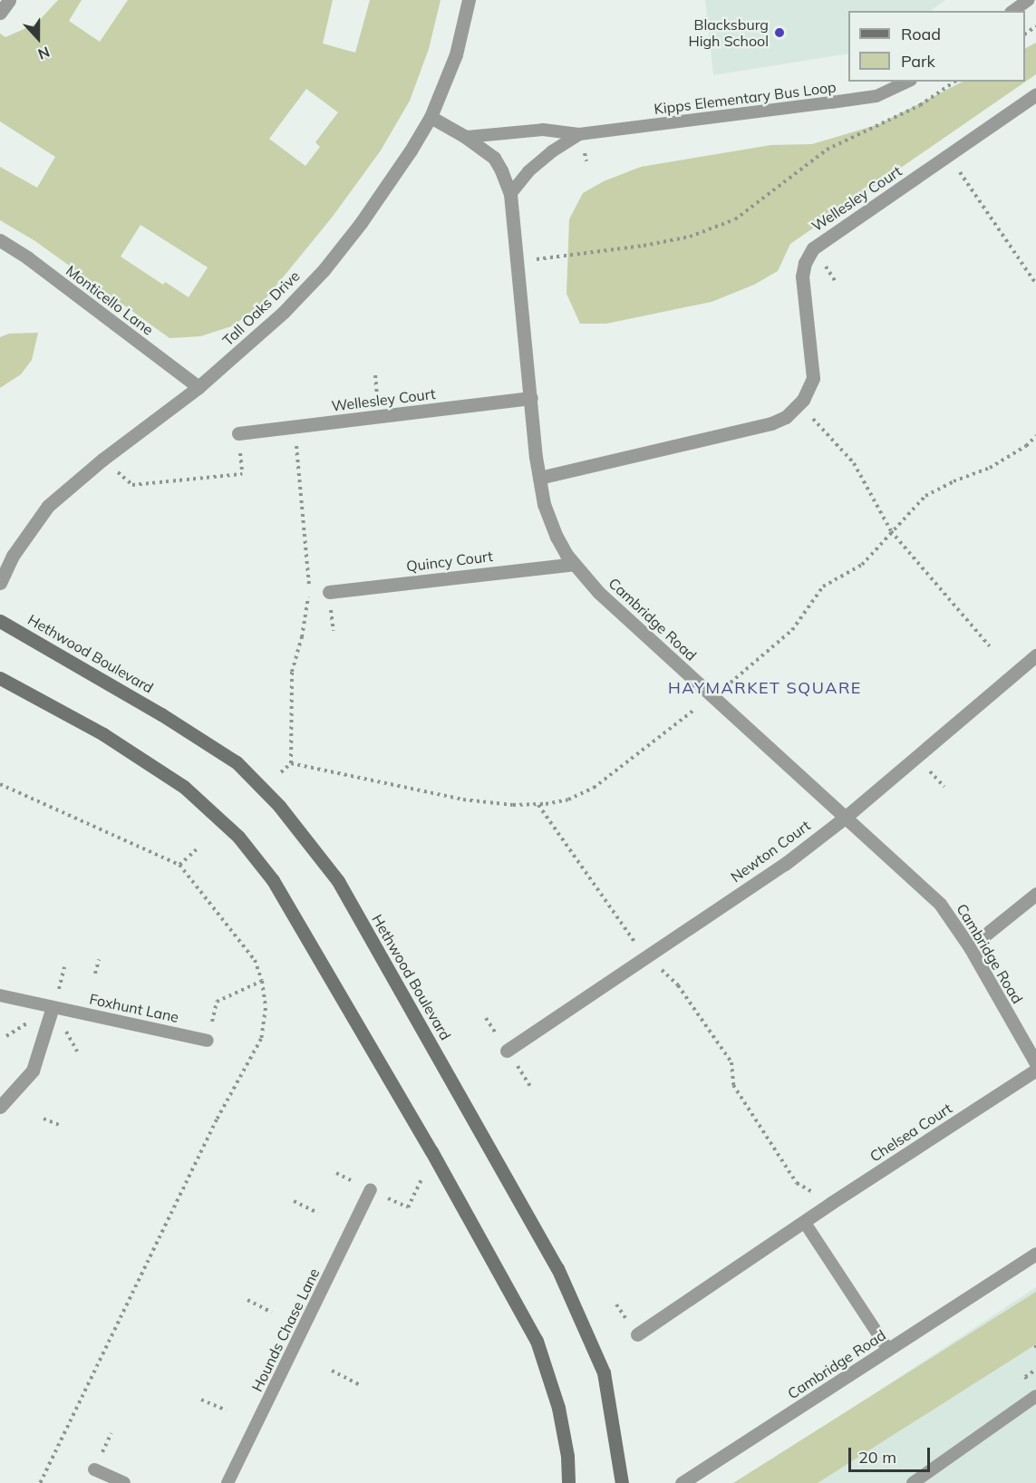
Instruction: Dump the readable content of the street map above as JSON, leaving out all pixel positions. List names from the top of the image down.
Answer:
{
  "streets": {
    "street": [
      "Wellesley Court",
      "Monticello Lane",
      "Tall Oaks Drive",
      "Quincy Court",
      "Cambridge Road",
      "Hethwood Boulevard",
      "Newton Court",
      "Chelsea Court"
    ],
    "lane": ["Kipps Elementary Bus Loop", "Foxhunt Lane", "Hounds Chase Lane"]
  },
  "crossings": [
    ["Kipps Elementary Bus Loop", "Cambridge Road"],
    ["Wellesley Court", "Cambridge Road"],
    ["Monticello Lane", "Tall Oaks Drive"],
    ["Tall Oaks Drive", "Cambridge Road"],
    ["Quincy Court", "Cambridge Road"],
    ["Cambridge Road", "Newton Court"]
  ],
  "districts": ["HAYMARKET SQUARE"],
  "places": ["Blacksburg High School"],
  "legend": ["Road", "Park"],
  "scale_bar": "20 m",
  "north": "bottom"
}
